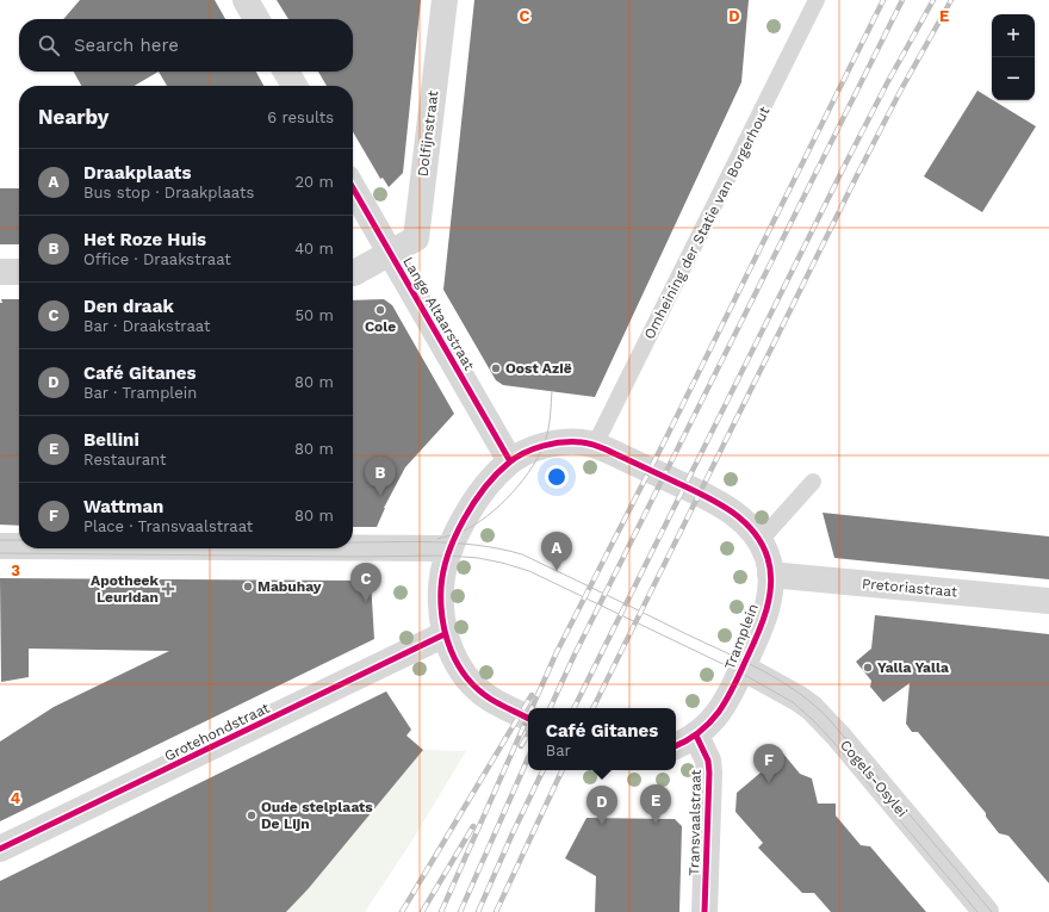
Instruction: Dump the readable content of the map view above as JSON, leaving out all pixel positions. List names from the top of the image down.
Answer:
{
  "streets": {
    "street": [
      "Dolfijnstraat",
      "Lange Altaarstraat",
      "Pretoriastraat",
      "Tramplein",
      "Grotehondstraat",
      "Cogels-Osylei",
      "Transvaalstraat"
    ],
    "lane": ["Omheining der Statie van Borgerhout"]
  },
  "crossings": [
    ["Dolfijnstraat", "Lange Altaarstraat"],
    ["Omheining der Statie van Borgerhout", "Tramplein"],
    ["Lange Altaarstraat", "Tramplein"],
    ["Pretoriastraat", "Tramplein"],
    ["Tramplein", "Grotehondstraat"],
    ["Tramplein", "Cogels-Osylei"],
    ["Tramplein", "Transvaalstraat"]
  ],
  "places": {
    "other": [
      "Cole",
      "Oost Azië",
      "Mabuhay",
      "Yalla Yalla",
      "Oude stelplaats De Lijn"
    ],
    "health": ["Apotheek Leuridan"]
  },
  "page": {
    "map_buttons": ["+", "−"],
    "search": "Search here",
    "heading": ["Nearby", "6 results"],
    "list": [
      {
        "mark": "A",
        "name": "Draakplaats",
        "note": "Bus stop · Draakplaats",
        "value": "20 m"
      },
      {
        "mark": "B",
        "name": "Het Roze Huis",
        "note": "Office · Draakstraat",
        "value": "40 m"
      },
      {
        "mark": "C",
        "name": "Den draak",
        "note": "Bar · Draakstraat",
        "value": "50 m"
      },
      {
        "mark": "D",
        "name": "Café Gitanes",
        "note": "Bar · Tramplein",
        "value": "80 m"
      },
      {
        "mark": "E",
        "name": "Bellini",
        "note": "Restaurant",
        "value": "80 m"
      },
      {
        "mark": "F",
        "name": "Wattman",
        "note": "Place · Transvaalstraat",
        "value": "80 m"
      }
    ],
    "pins": [
      "B",
      "A",
      "C",
      "F",
      "E",
      "D"
    ],
    "popup": ["Café Gitanes", "Bar"]
  },
  "grid": {
    "columns": ["C", "D", "E"],
    "rows": ["3", "4"]
  }
}
